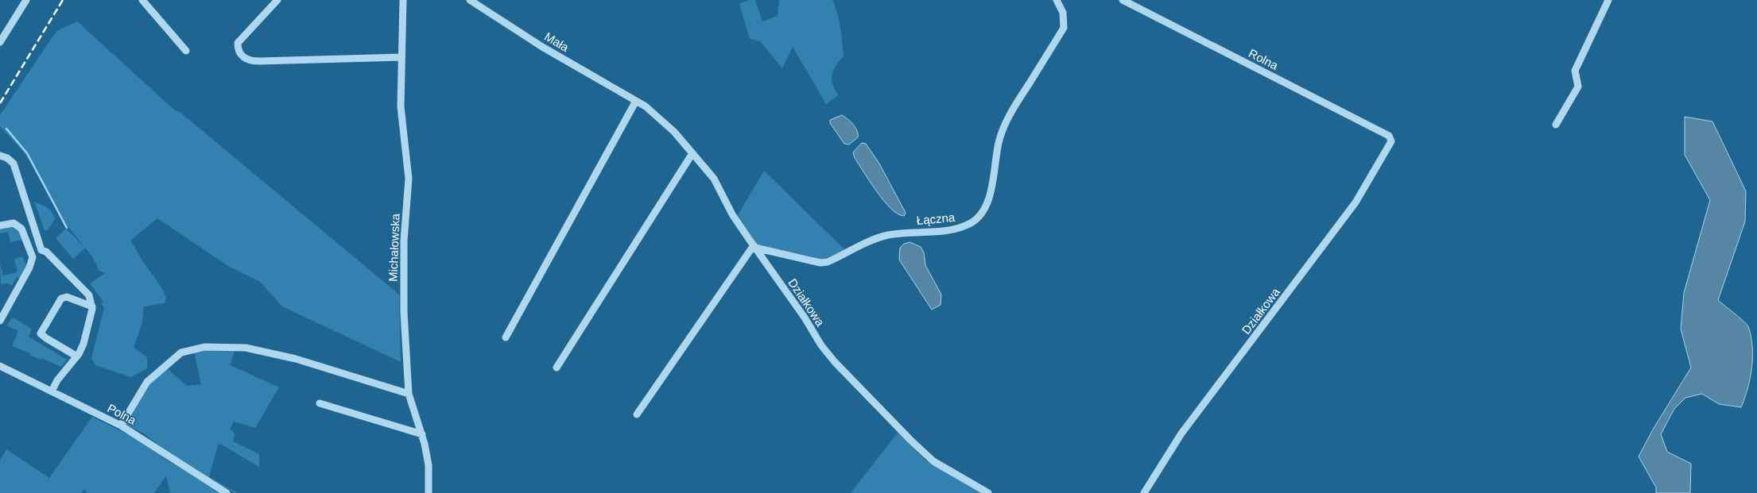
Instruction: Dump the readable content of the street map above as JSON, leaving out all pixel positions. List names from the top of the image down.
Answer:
{
  "streets": {
    "street": [
      "Mała",
      "Rolna",
      "Łączna",
      "Michałowska",
      "Działkowa",
      "Polna"
    ]
  },
  "crossings": [
    ["Mała", "Działkowa"],
    ["Rolna", "Działkowa"],
    ["Łączna", "Działkowa"]
  ]
}
